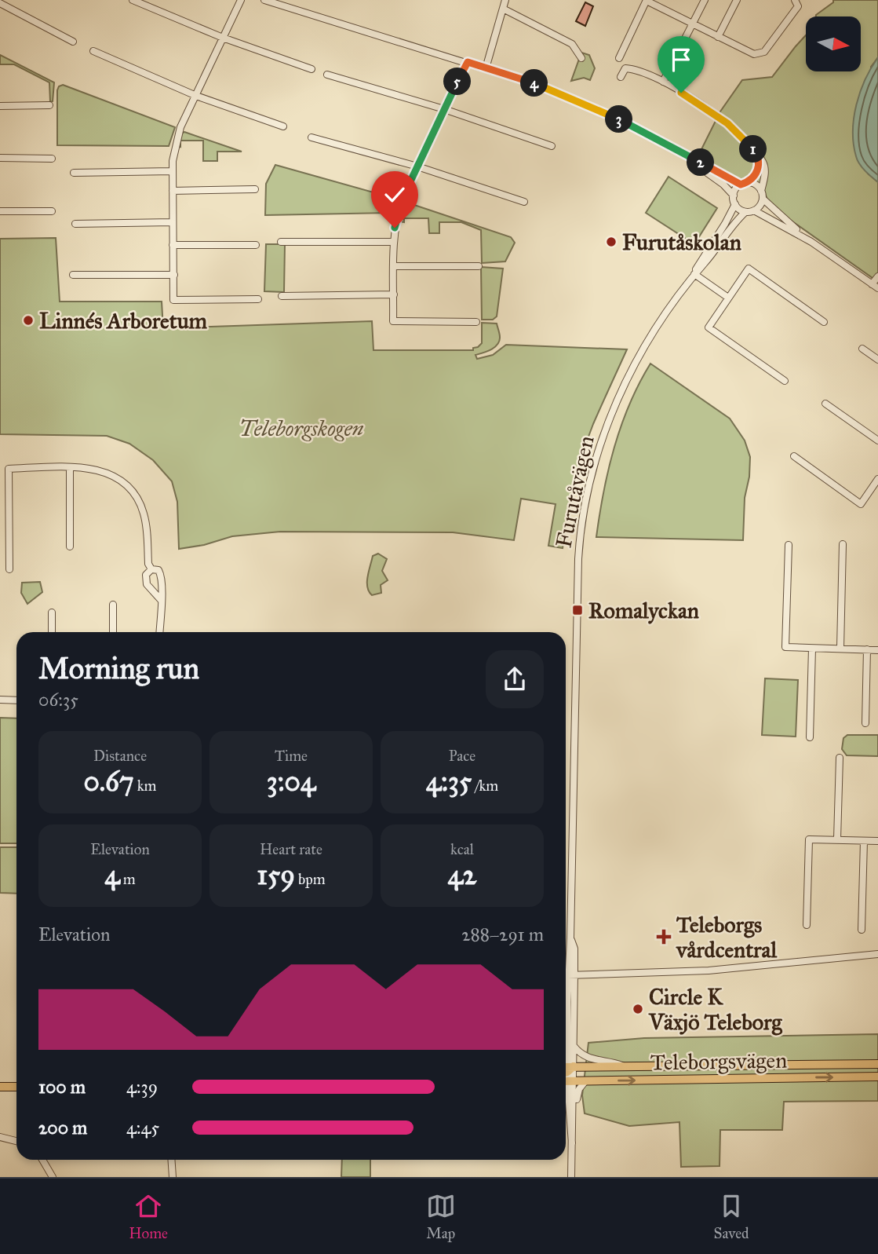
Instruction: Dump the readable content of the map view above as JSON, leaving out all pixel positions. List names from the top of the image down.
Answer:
{
  "streets": {
    "main road": ["Teleborgsvägen"],
    "street": ["Furutåvägen"]
  },
  "crossings": [
    ["Furutåvägen", "Teleborgsvägen"]
  ],
  "parks": ["Teleborgskogen"],
  "places": {
    "other": ["Furutåskolan", "Linnés Arboretum", "Circle K Växjö Teleborg"],
    "transit": ["Romalyckan"],
    "health": ["Teleborgs vårdcentral"]
  },
  "north": "right",
  "page": {
    "pins": [
      "5",
      "4",
      "3",
      "1",
      "2"
    ],
    "heading": ["Morning run", "06:35"],
    "stats": [
      ["Distance", "0.67 km"],
      ["Time", "3:04"],
      ["Pace", "4:35 /km"],
      ["Elevation", "4 m"],
      ["Heart rate", "159 bpm"],
      ["kcal", "42"]
    ],
    "chart": ["Elevation", "288–291 m"],
    "list": [
      {
        "name": "100 m",
        "note": "4:39"
      },
      {
        "name": "200 m",
        "note": "4:45"
      }
    ],
    "tabs": ["Home", "Map", "Saved"]
  }
}
